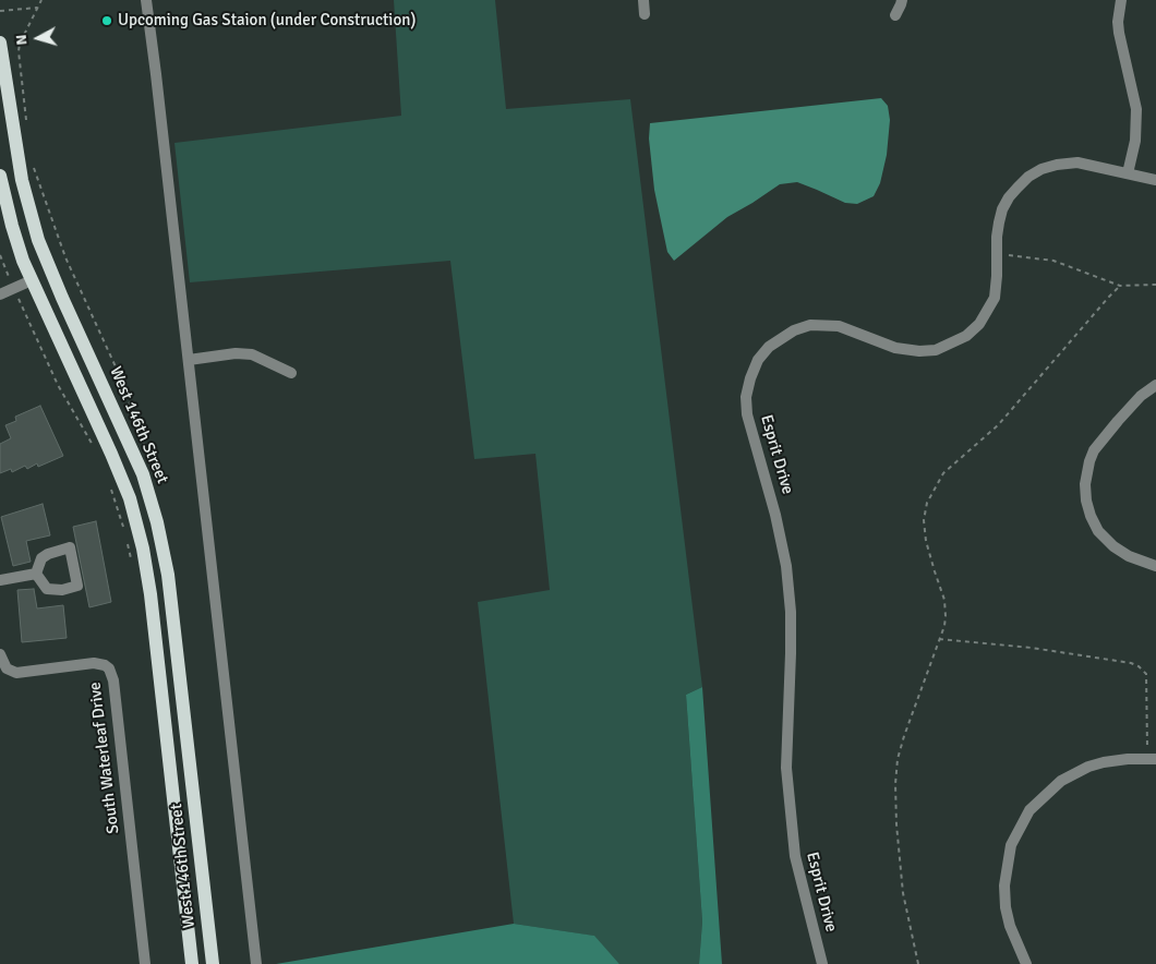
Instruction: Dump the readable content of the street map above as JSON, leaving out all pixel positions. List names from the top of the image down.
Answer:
{
  "streets": {
    "main road": ["West 146th Street"],
    "street": ["Esprit Drive", "South Waterleaf Drive"]
  },
  "places": ["Upcoming Gas Staion (under Construction)"],
  "north": "left"
}
